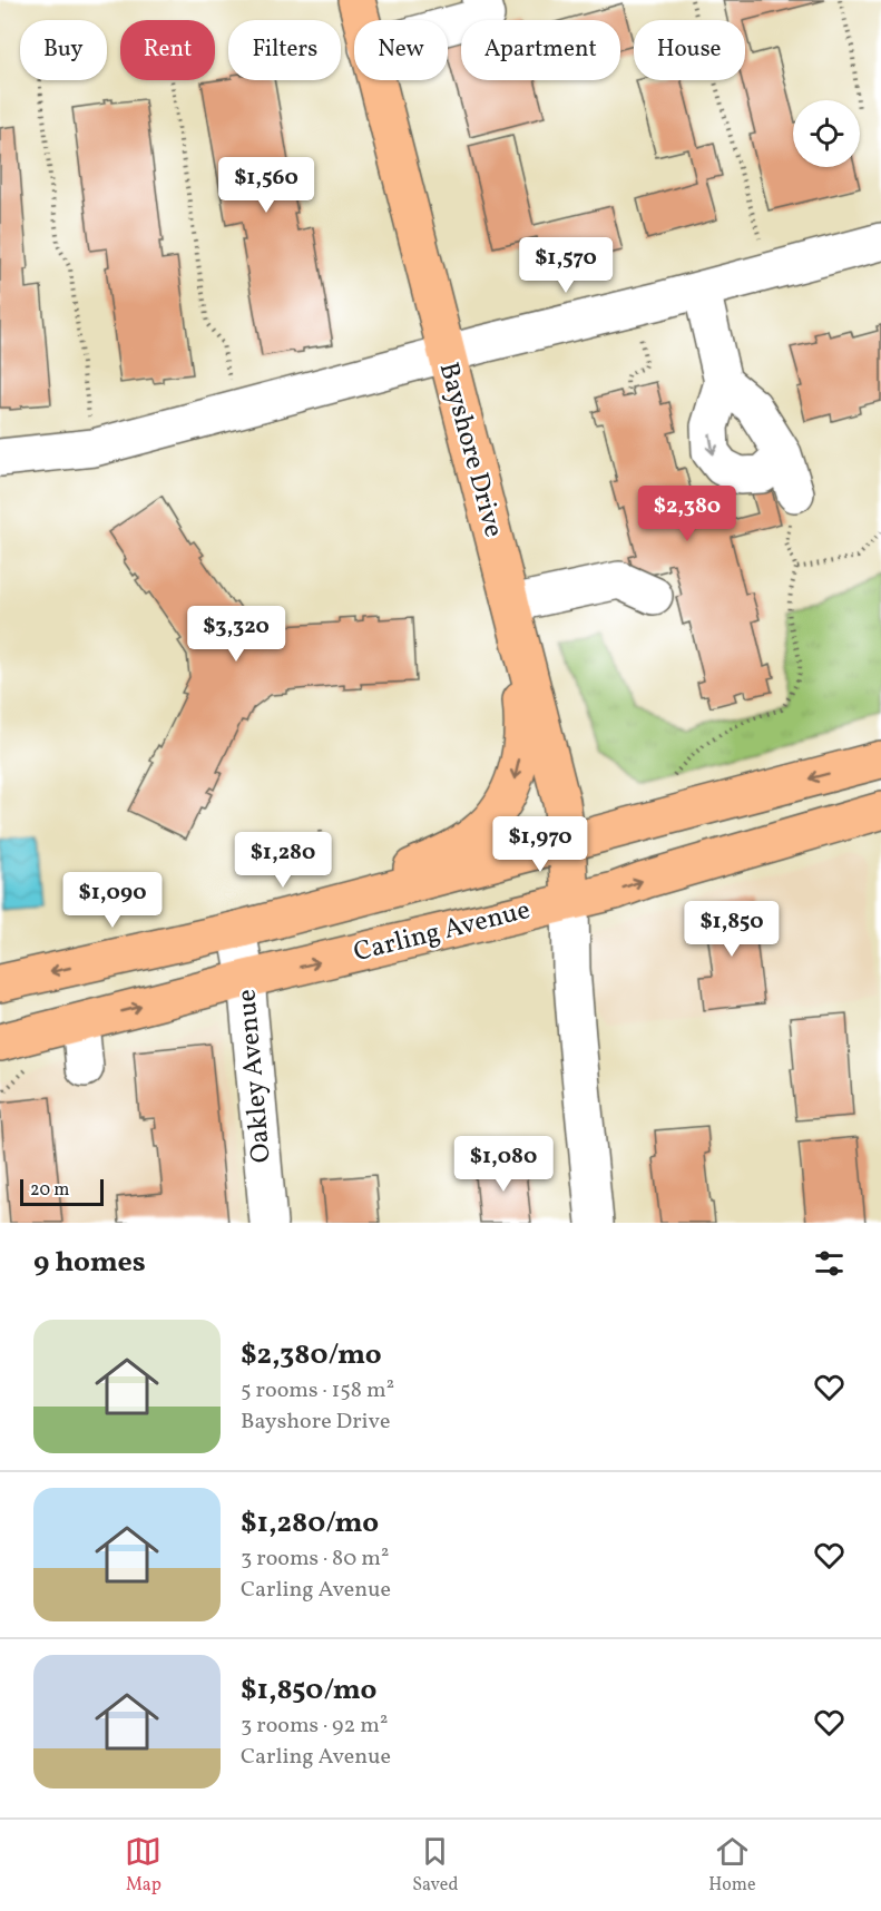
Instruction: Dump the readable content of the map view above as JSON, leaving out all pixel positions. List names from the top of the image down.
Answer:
{
  "streets": {
    "main road": ["Bayshore Drive", "Carling Avenue"],
    "street": ["Oakley Avenue"]
  },
  "crossings": [
    ["Bayshore Drive", "Carling Avenue"],
    ["Carling Avenue", "Oakley Avenue"]
  ],
  "scale_bar": "20 m",
  "page": {
    "chip": [
      "Buy",
      "Rent",
      "Filters",
      "New",
      "Apartment",
      "House"
    ],
    "price": [
      "$1,560",
      "$1,570",
      "$2,380",
      "$3,320",
      "$1,970",
      "$1,280",
      "$1,090",
      "$1,850",
      "$1,080"
    ],
    "scale": "20 m",
    "heading": "9 homes",
    "list": [
      {
        "name": "$2,380/mo",
        "note": "5 rooms · 158 m² · Bayshore Drive"
      },
      {
        "name": "$1,280/mo",
        "note": "3 rooms · 80 m² · Carling Avenue"
      },
      {
        "name": "$1,850/mo",
        "note": "3 rooms · 92 m² · Carling Avenue"
      }
    ],
    "tabs": ["Map", "Saved", "Home"]
  }
}
